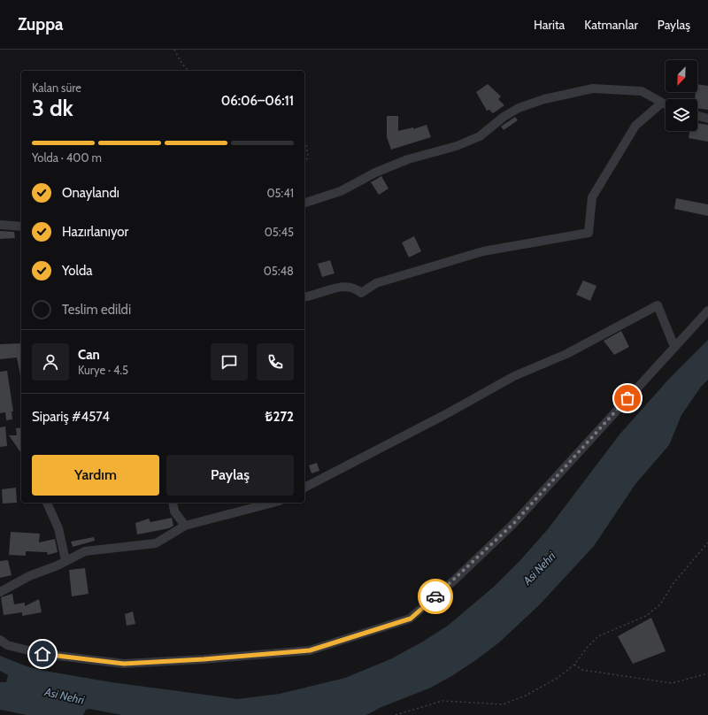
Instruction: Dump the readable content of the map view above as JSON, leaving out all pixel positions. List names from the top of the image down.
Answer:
{
  "water": ["Asi Nehri"],
  "north": "bottom left",
  "page": {
    "header": "Zuppa",
    "nav": ["Harita", "Katmanlar", "Paylaş"],
    "heading": ["3 dk", "Kalan süre", "06:06–06:11"],
    "panel": [
      "Can",
      "Kurye · 4.5",
      "Sipariş #4574",
      "₺272"
    ],
    "bar": "Yolda · 400 m",
    "list": [
      ["Onaylandı", "05:41"],
      ["Hazırlanıyor", "05:45"],
      ["Yolda", "05:48"],
      "Teslim edildi"
    ],
    "buttons": ["Yardım", "Paylaş"]
  }
}
